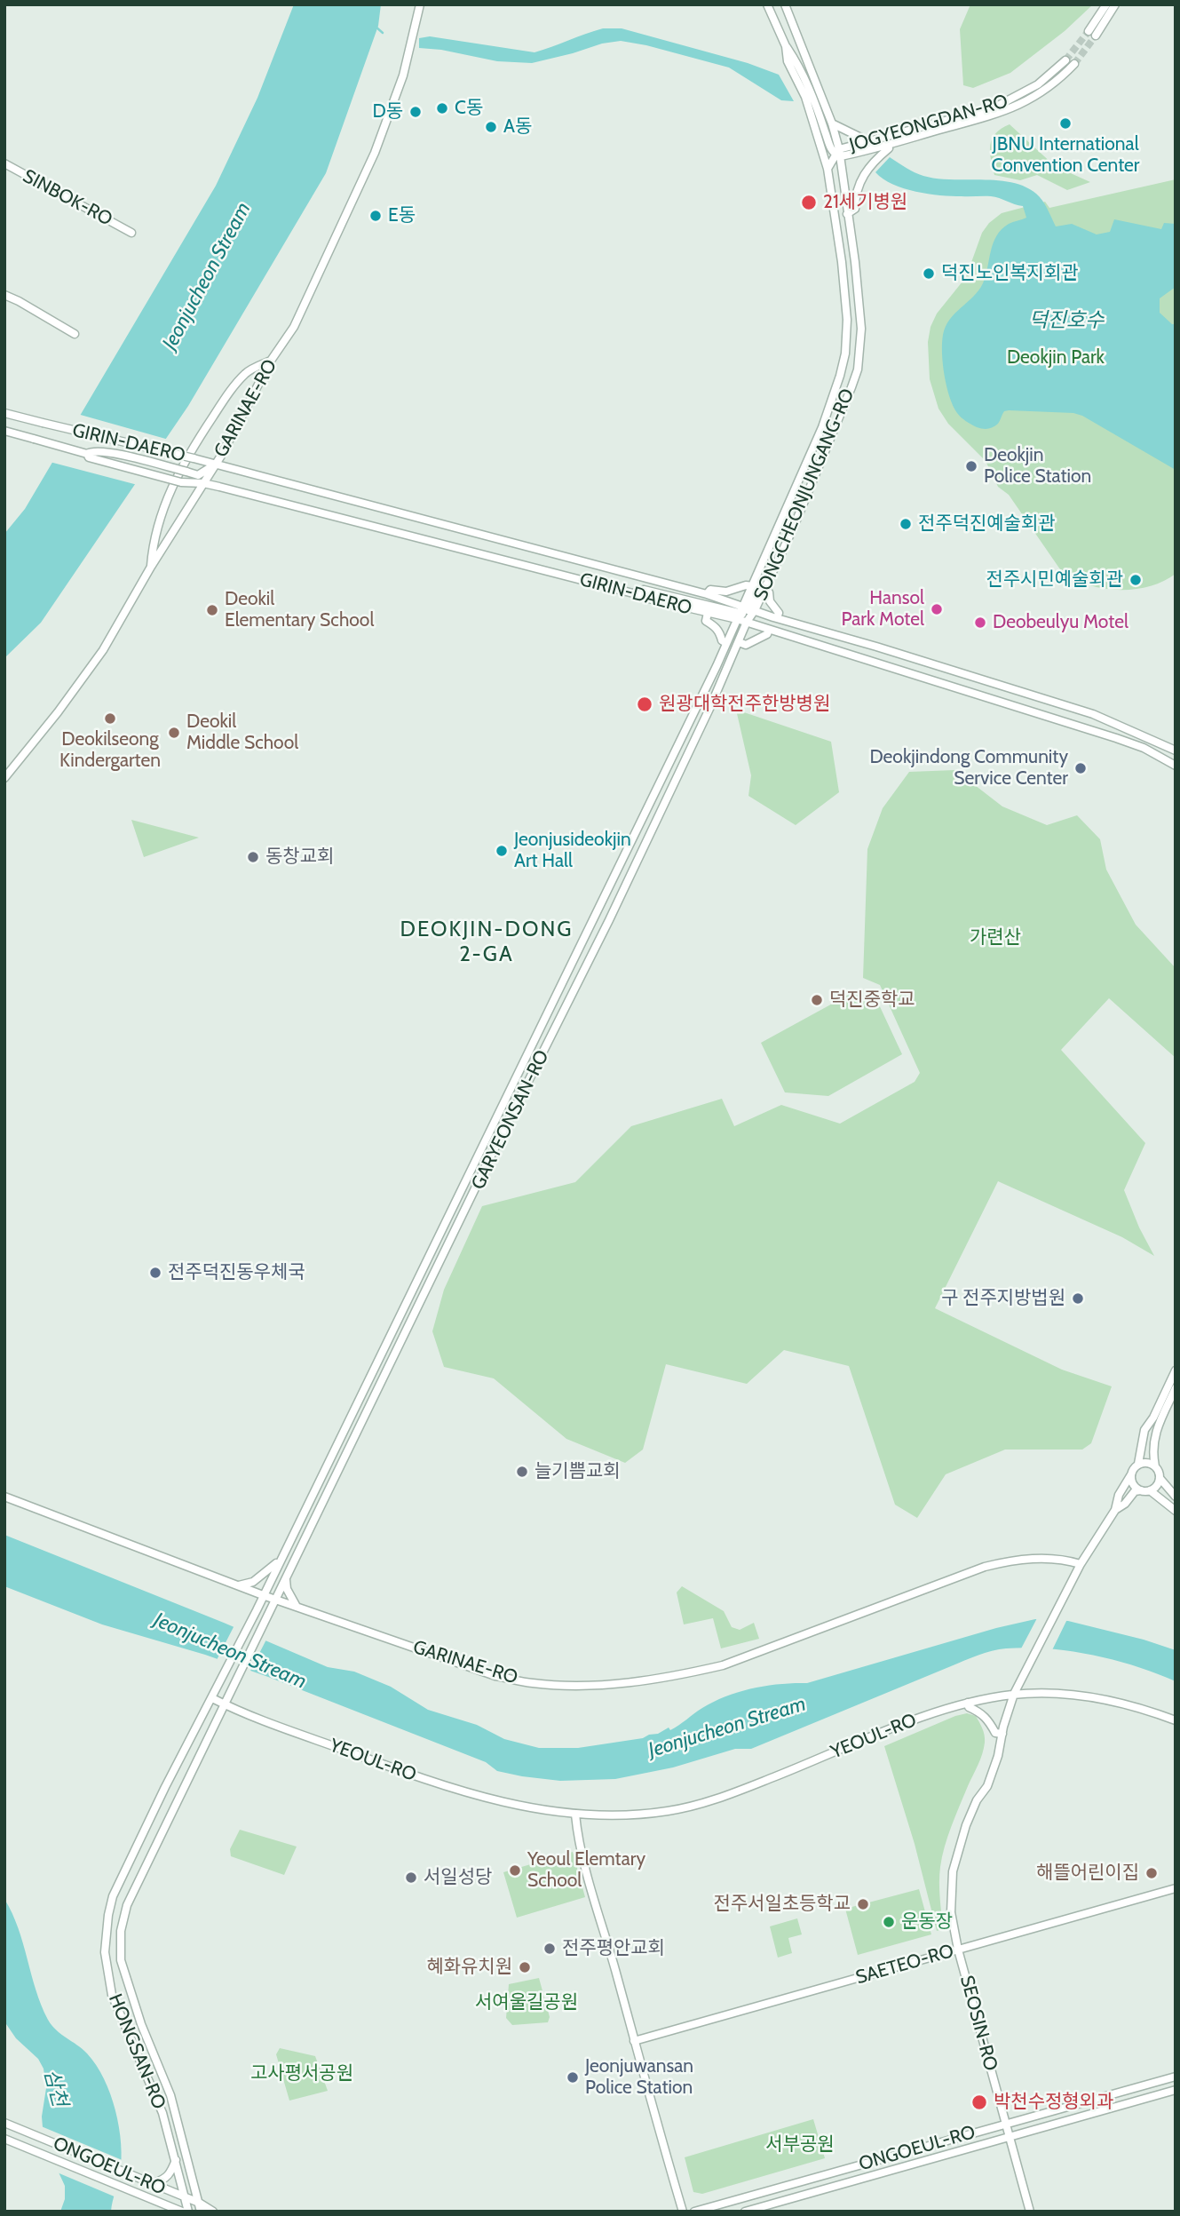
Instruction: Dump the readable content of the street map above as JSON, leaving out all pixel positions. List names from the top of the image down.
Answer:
{
  "streets": {
    "street": [
      "JOGYEONGDAN-RO",
      "SINBOK-RO",
      "GARINAE-RO",
      "GIRIN-DAERO",
      "SONGCHEONJUNGANG-RO",
      "GARYEONSAN-RO",
      "YEOUL-RO",
      "SAETEO-RO",
      "SEOSIN-RO",
      "HONGSAN-RO",
      "ONGOEUL-RO"
    ]
  },
  "crossings": [
    ["JOGYEONGDAN-RO", "SONGCHEONJUNGANG-RO"],
    ["GARINAE-RO", "GIRIN-DAERO"],
    ["GARINAE-RO", "GARYEONSAN-RO"],
    ["GARINAE-RO", "SEOSIN-RO"],
    ["GIRIN-DAERO", "SONGCHEONJUNGANG-RO"],
    ["GIRIN-DAERO", "GARYEONSAN-RO"],
    ["SONGCHEONJUNGANG-RO", "GARYEONSAN-RO"],
    ["GARYEONSAN-RO", "HONGSAN-RO"],
    ["YEOUL-RO", "SEOSIN-RO"],
    ["YEOUL-RO", "HONGSAN-RO"],
    ["SAETEO-RO", "SEOSIN-RO"],
    ["SEOSIN-RO", "ONGOEUL-RO"],
    ["HONGSAN-RO", "ONGOEUL-RO"]
  ],
  "districts": ["DEOKJIN-DONG 2-GA"],
  "water": ["Jeonjucheon Stream", "덕진호수", "삼천"],
  "parks": [
    "Deokjin Park",
    "가련산",
    "서여울길공원",
    "고사평서공원",
    "서부공원"
  ],
  "places": [
    "C동",
    "D동",
    "JBNU International Convention Center",
    "A동",
    "21세기병원",
    "E동",
    "덕진노인복지회관",
    "Deokjin Police Station",
    "전주덕진예술회관",
    "전주시민예술회관",
    "Hansol Park Motel",
    "Deokil Elementary School",
    "Deobeulyu Motel",
    "원광대학전주한방병원",
    "Deokilseong Kindergarten",
    "Deokil Middle School",
    "Deokjindong Community Service Center",
    "Jeonjusideokjin Art Hall",
    "동창교회",
    "덕진중학교",
    "전주덕진동우체국",
    "구 전주지방법원",
    "늘기쁨교회",
    "Yeoul Elemtary School",
    "해뜰어린이집",
    "서일성당",
    "전주서일초등학교",
    "운동장",
    "전주평안교회",
    "혜화유치원",
    "Jeonjuwansan Police Station",
    "박천수정형외과"
  ]
}
